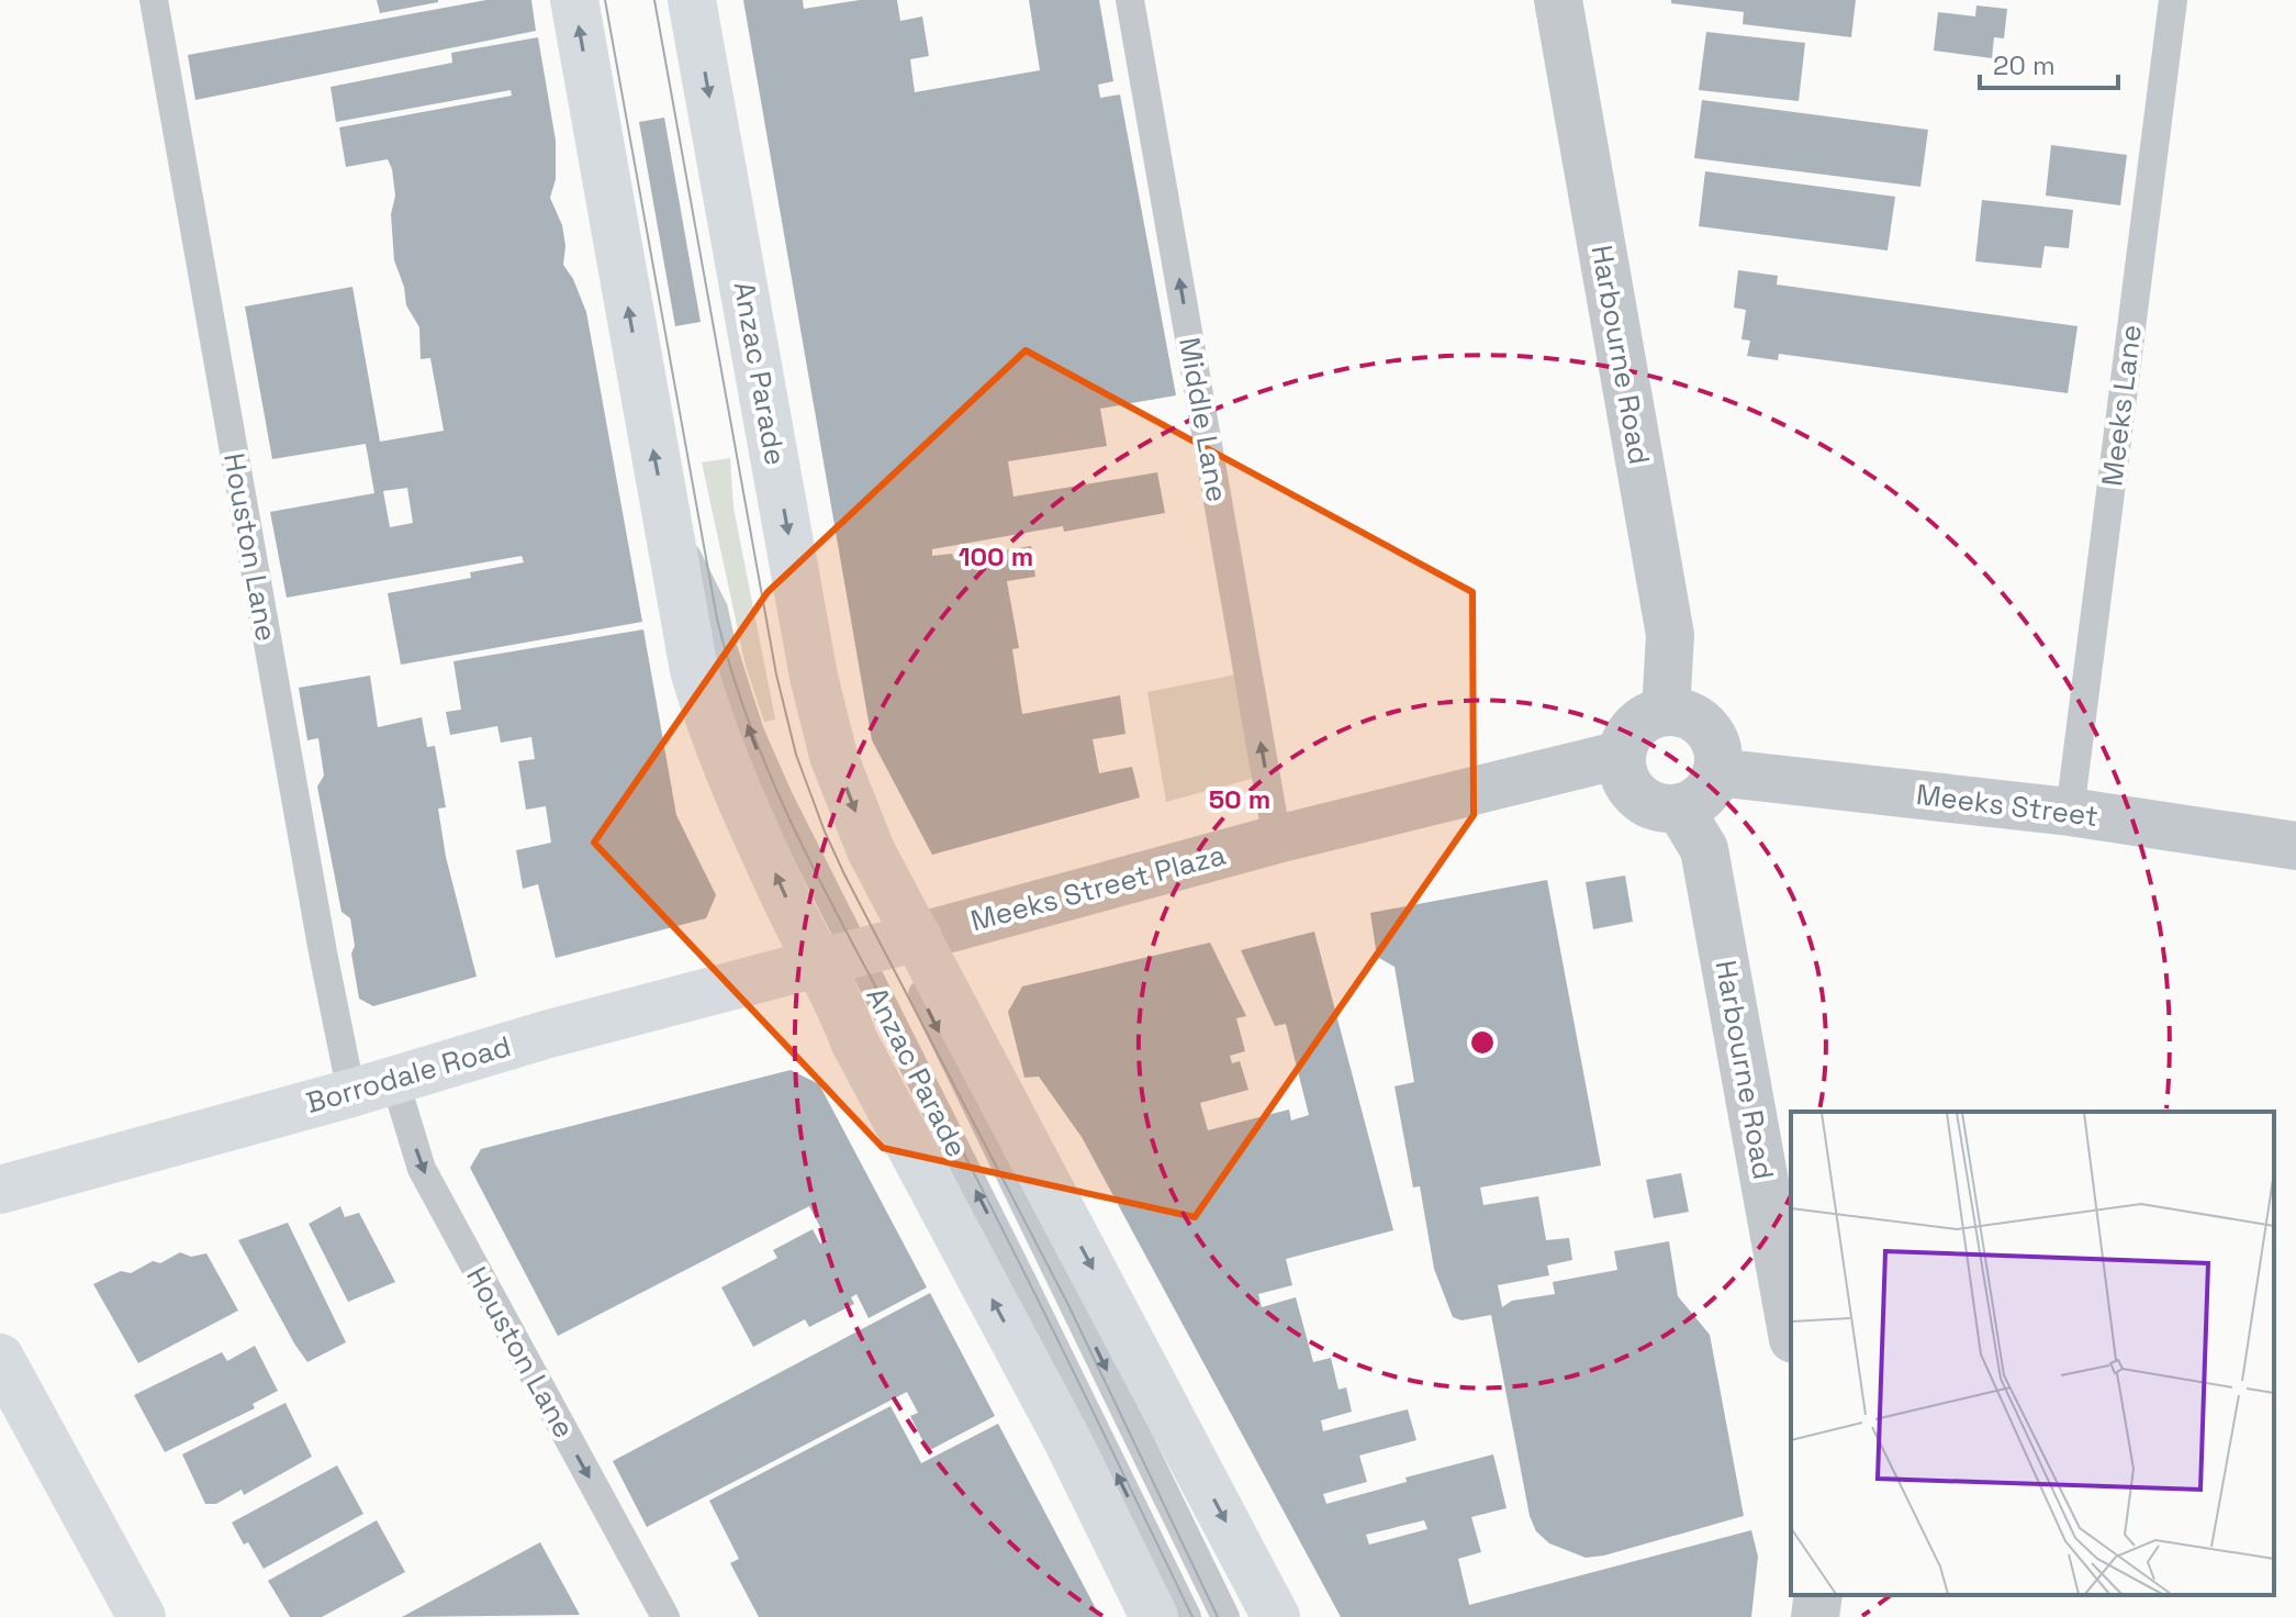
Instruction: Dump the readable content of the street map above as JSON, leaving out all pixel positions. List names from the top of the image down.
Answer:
{
  "streets": {
    "main road": ["Anzac Parade", "Borrodale Road"],
    "street": ["Harbourne Road", "Meeks Street", "Meeks Street Plaza"],
    "lane": ["Meeks Lane", "Middle Lane", "Houston Lane"]
  },
  "crossings": [
    ["Harbourne Road", "Meeks Street"],
    ["Anzac Parade", "Meeks Street Plaza"],
    ["Anzac Parade", "Borrodale Road"],
    ["Meeks Lane", "Meeks Street"],
    ["Middle Lane", "Meeks Street Plaza"],
    ["Houston Lane", "Borrodale Road"],
    ["Meeks Street Plaza", "Borrodale Road"]
  ],
  "one_way": ["Middle Lane", "Houston Lane"],
  "scale_bar": "20 m",
  "rings": ["100 m", "50 m"]
}
